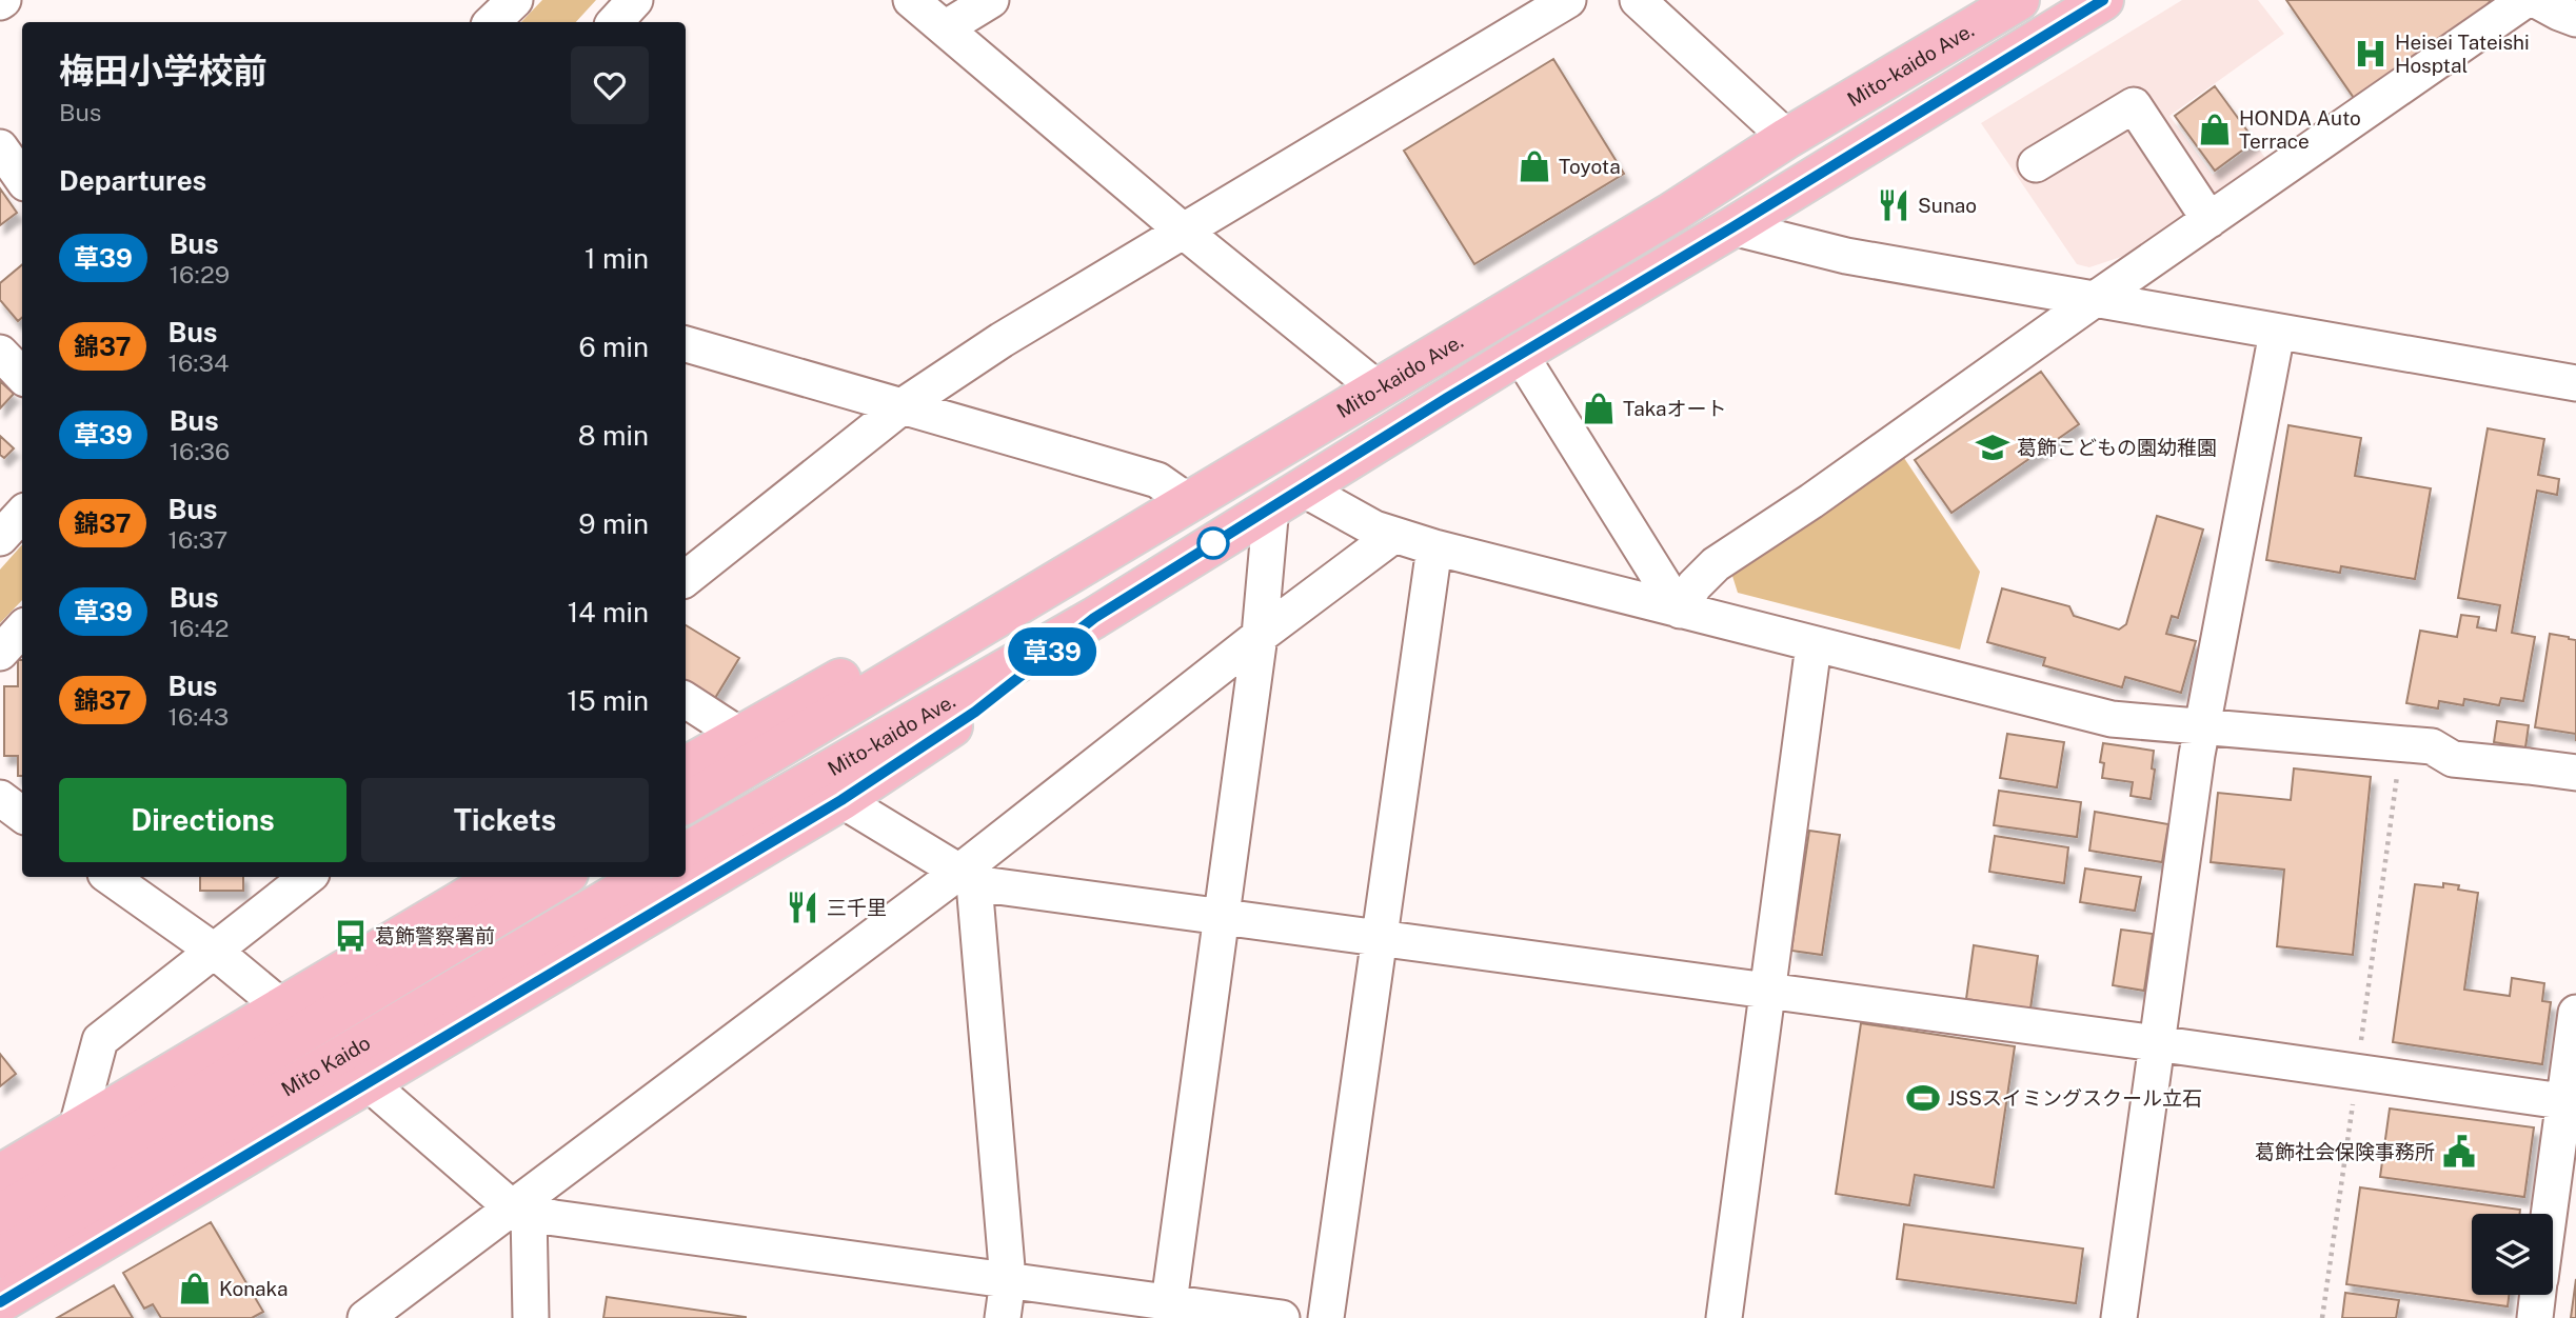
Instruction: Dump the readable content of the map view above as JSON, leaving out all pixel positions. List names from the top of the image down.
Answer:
{
  "streets": {
    "highway": ["Mito-kaido Ave.", "Mito Kaido"]
  },
  "places": {
    "hospital": ["Heisei Tateishi Hosptal"],
    "shop": [
      "HONDA Auto Terrace",
      "Toyota",
      "Takaオート",
      "Konaka"
    ],
    "restaurant": ["Sunao", "三千里"],
    "school or university": ["葛飾こどもの園幼稚園"],
    "bus stop": ["葛飾警察署前"],
    "sports": ["JSSスイミングスクール立石"],
    "public building": ["葛飾社会保険事務所"]
  },
  "lines": ["bus line 草39"],
  "page": {
    "on_map": "草39",
    "heading": [
      ["梅田小学校前", "Bus"],
      "Departures"
    ],
    "list": [
      {
        "mark": "草39",
        "name": "Bus",
        "note": "16:29",
        "value": "1 min"
      },
      {
        "mark": "錦37",
        "name": "Bus",
        "note": "16:34",
        "value": "6 min"
      },
      {
        "mark": "草39",
        "name": "Bus",
        "note": "16:36",
        "value": "8 min"
      },
      {
        "mark": "錦37",
        "name": "Bus",
        "note": "16:37",
        "value": "9 min"
      },
      {
        "mark": "草39",
        "name": "Bus",
        "note": "16:42",
        "value": "14 min"
      },
      {
        "mark": "錦37",
        "name": "Bus",
        "note": "16:43",
        "value": "15 min"
      }
    ],
    "buttons": ["Directions", "Tickets"]
  }
}
